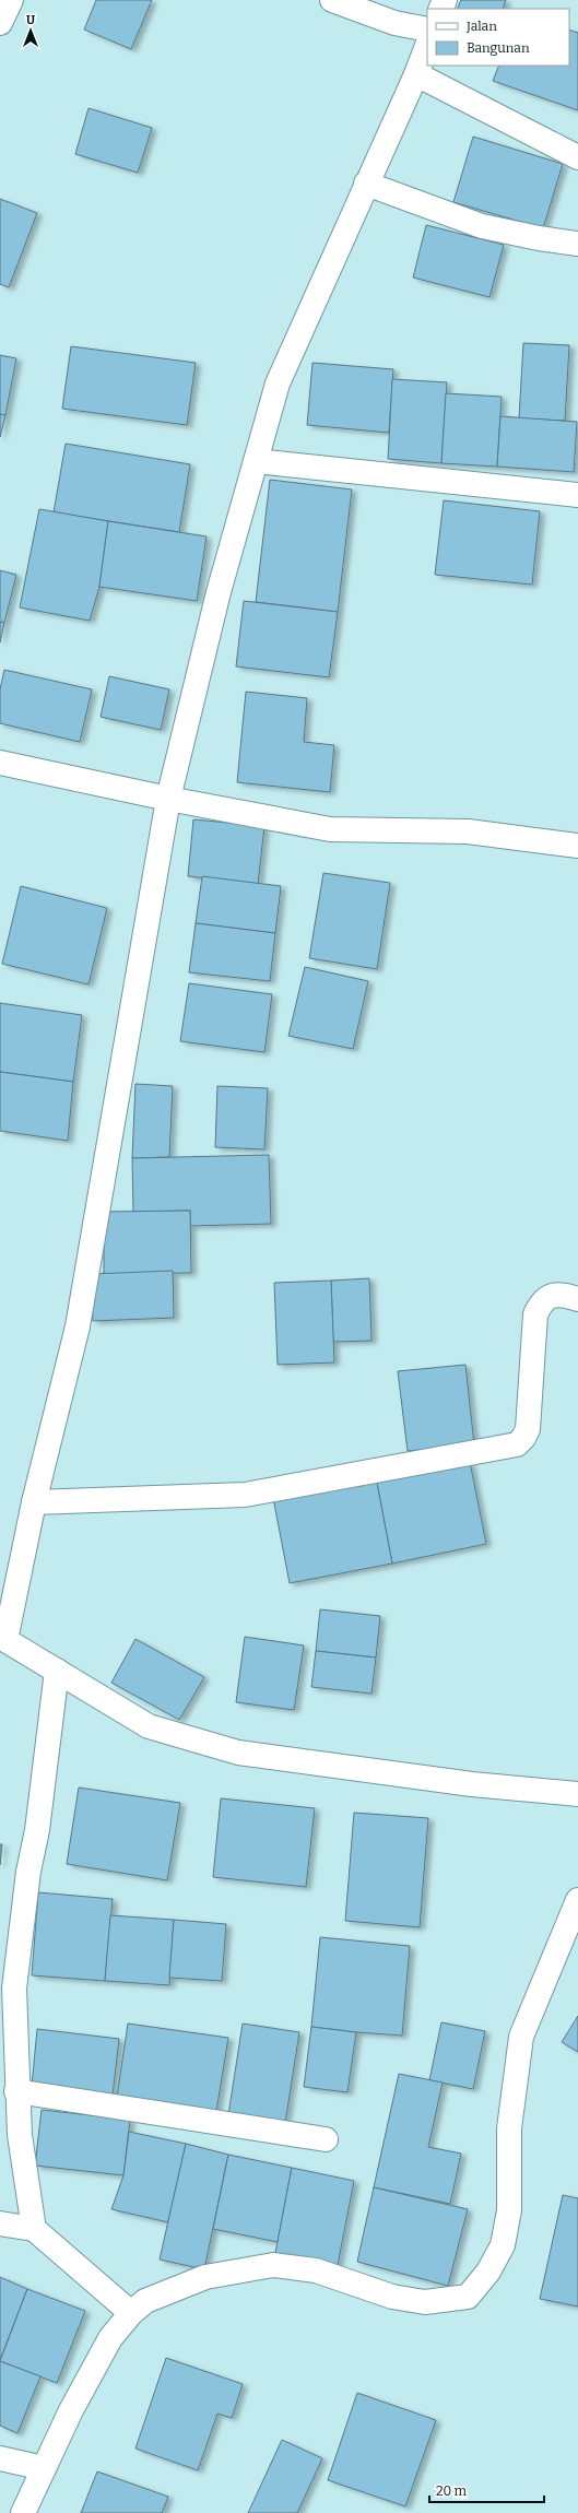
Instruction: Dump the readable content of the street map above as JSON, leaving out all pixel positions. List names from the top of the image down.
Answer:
{
  "legend": ["Jalan", "Bangunan"],
  "scale_bar": "20 m",
  "north": "top"
}
